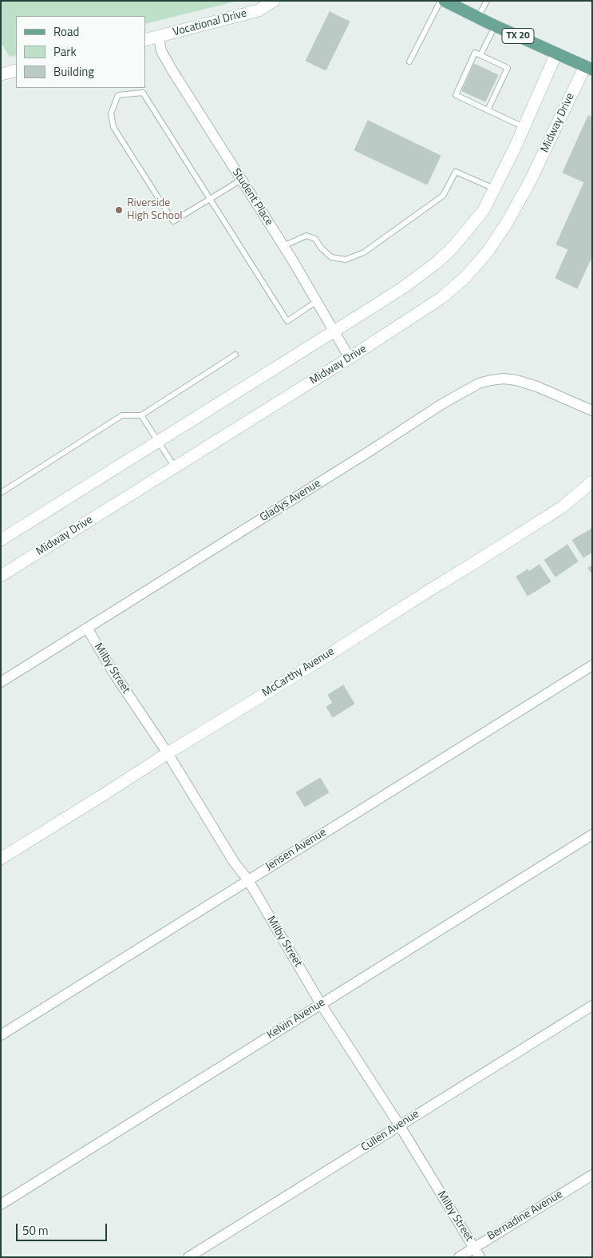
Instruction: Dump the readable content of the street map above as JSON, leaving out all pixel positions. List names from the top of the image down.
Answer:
{
  "streets": {
    "main road": [
      "Vocational Drive",
      "TX 20",
      "Midway Drive",
      "McCarthy Avenue"
    ],
    "street": [
      "Student Place",
      "Gladys Avenue",
      "Milby Street",
      "Jensen Avenue",
      "Kelvin Avenue",
      "Cullen Avenue",
      "Bernadine Avenue"
    ]
  },
  "crossings": [
    ["Vocational Drive", "Student Place"],
    ["TX 20", "Midway Drive"],
    ["Midway Drive", "Student Place"],
    ["Gladys Avenue", "Milby Street"],
    ["Milby Street", "McCarthy Avenue"],
    ["Milby Street", "Jensen Avenue"],
    ["Milby Street", "Kelvin Avenue"],
    ["Milby Street", "Cullen Avenue"],
    ["Milby Street", "Bernadine Avenue"]
  ],
  "places": ["Riverside High School"],
  "legend": ["Road", "Park", "Building"],
  "scale_bar": "50 m"
}
